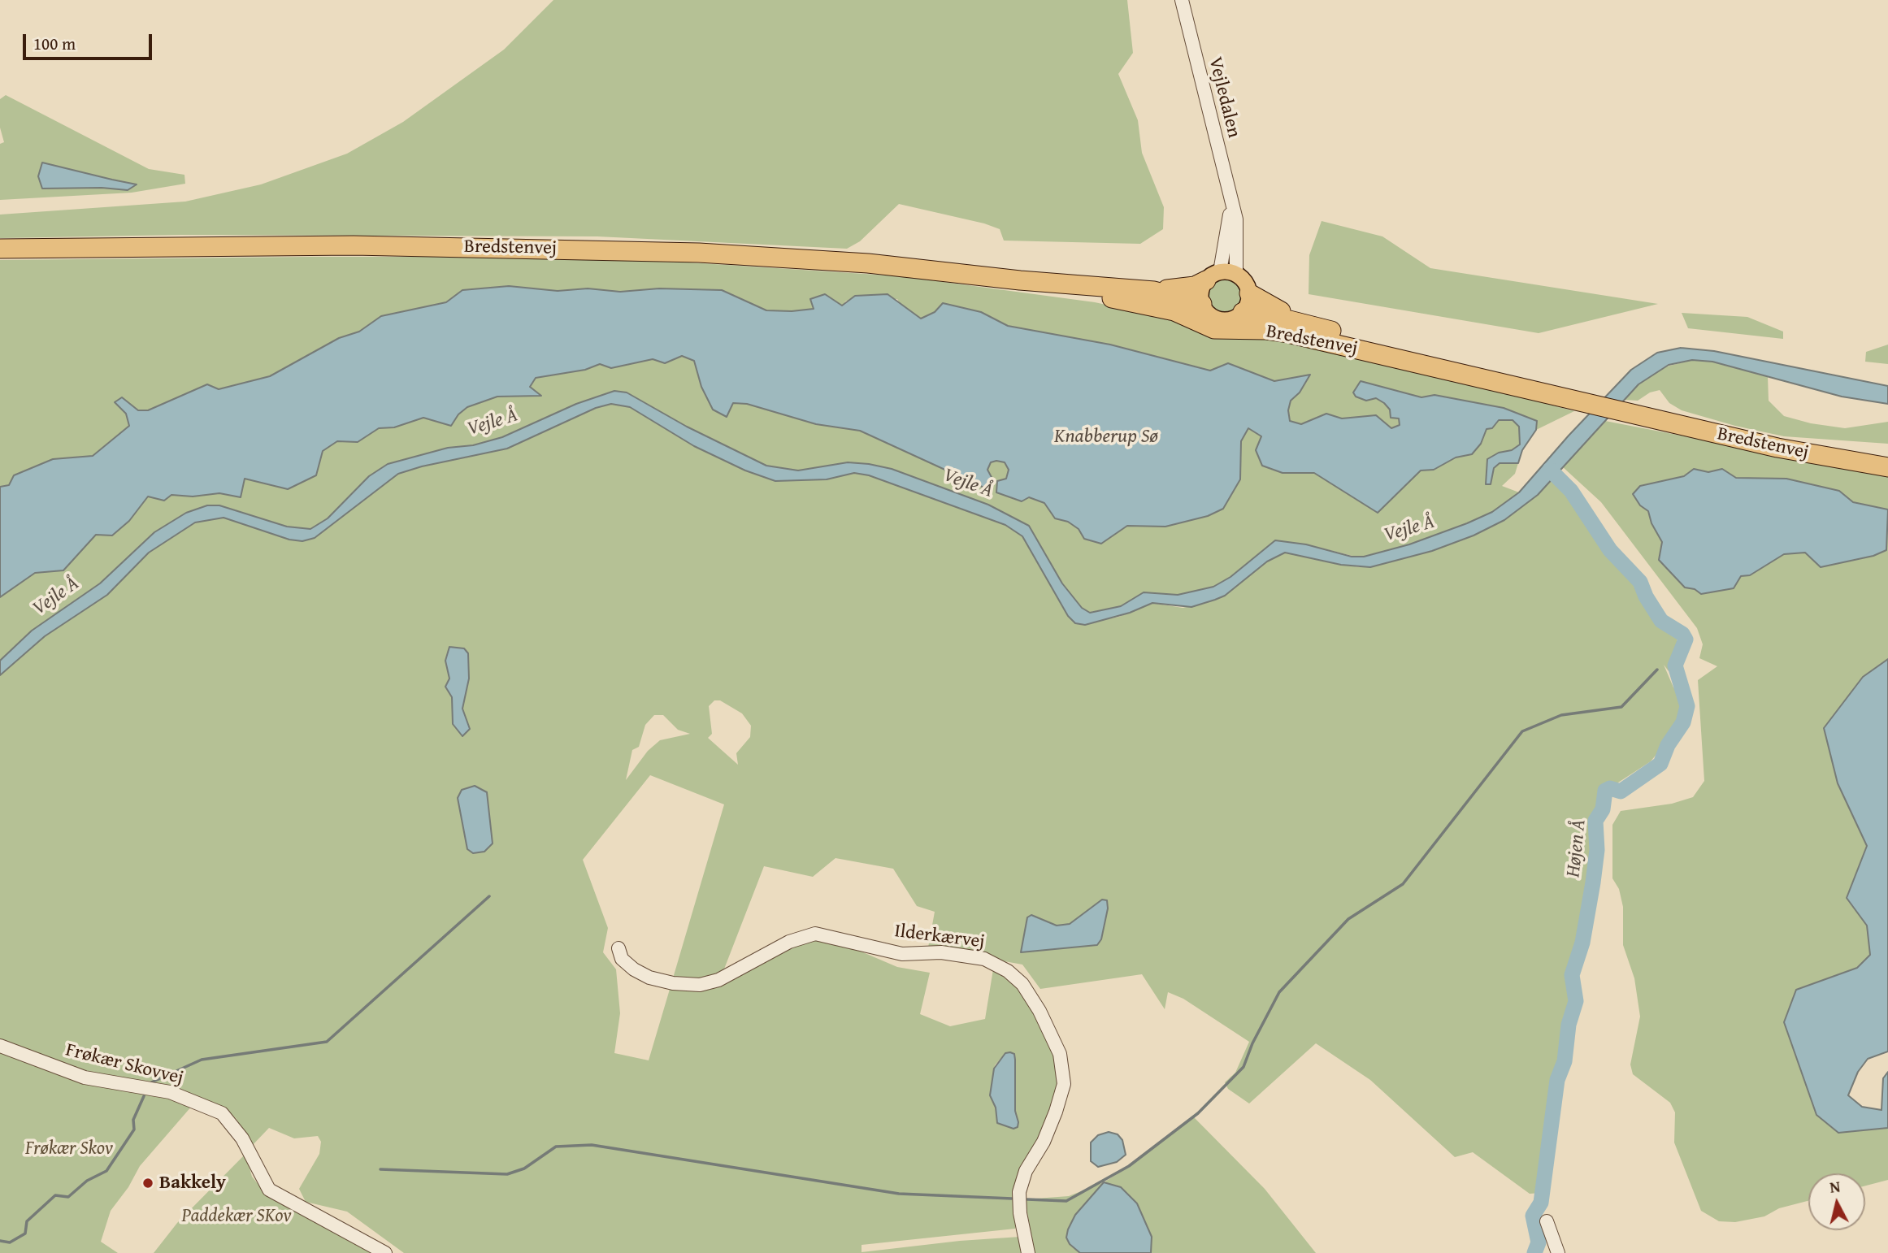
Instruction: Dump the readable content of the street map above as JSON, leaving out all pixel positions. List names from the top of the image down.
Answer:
{
  "streets": {
    "highway": ["Bredstenvej"],
    "street": ["Vejledalen", "Ilderkærvej", "Frøkær Skovvej"]
  },
  "crossings": [
    ["Vejledalen", "Bredstenvej"]
  ],
  "water": ["Vejle Å", "Knabberup Sø", "Højen Å"],
  "parks": ["Frøkær Skov", "Paddekær SKov"],
  "places": ["Bakkely"],
  "scale_bar": "100 m",
  "north": "top"
}
